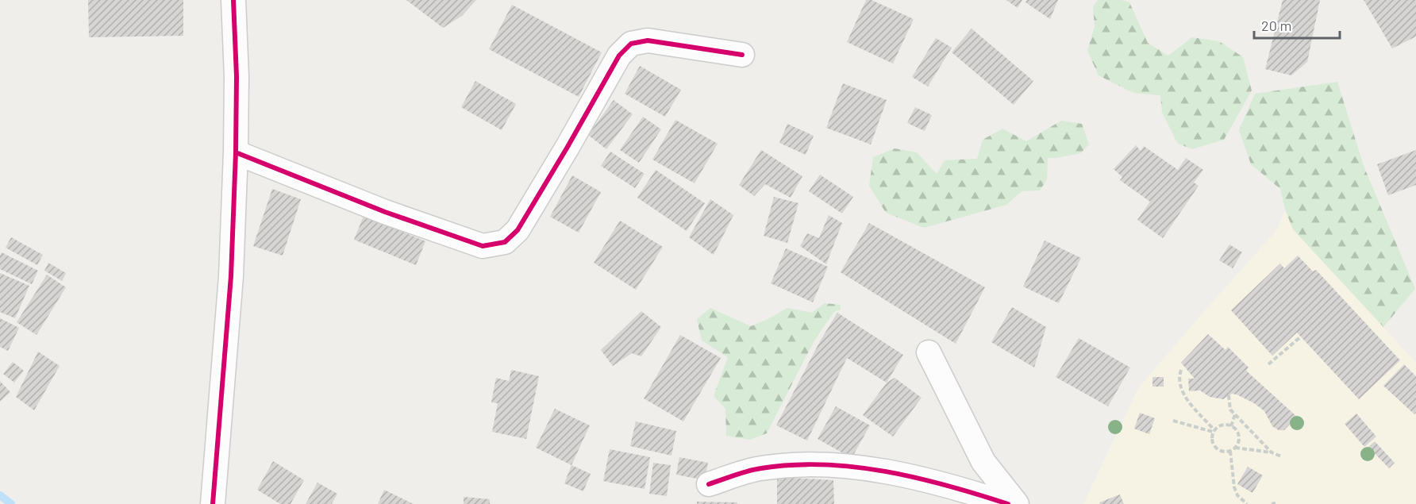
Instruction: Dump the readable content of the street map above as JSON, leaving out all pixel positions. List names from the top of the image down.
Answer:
{
  "scale_bar": "20 m"
}
